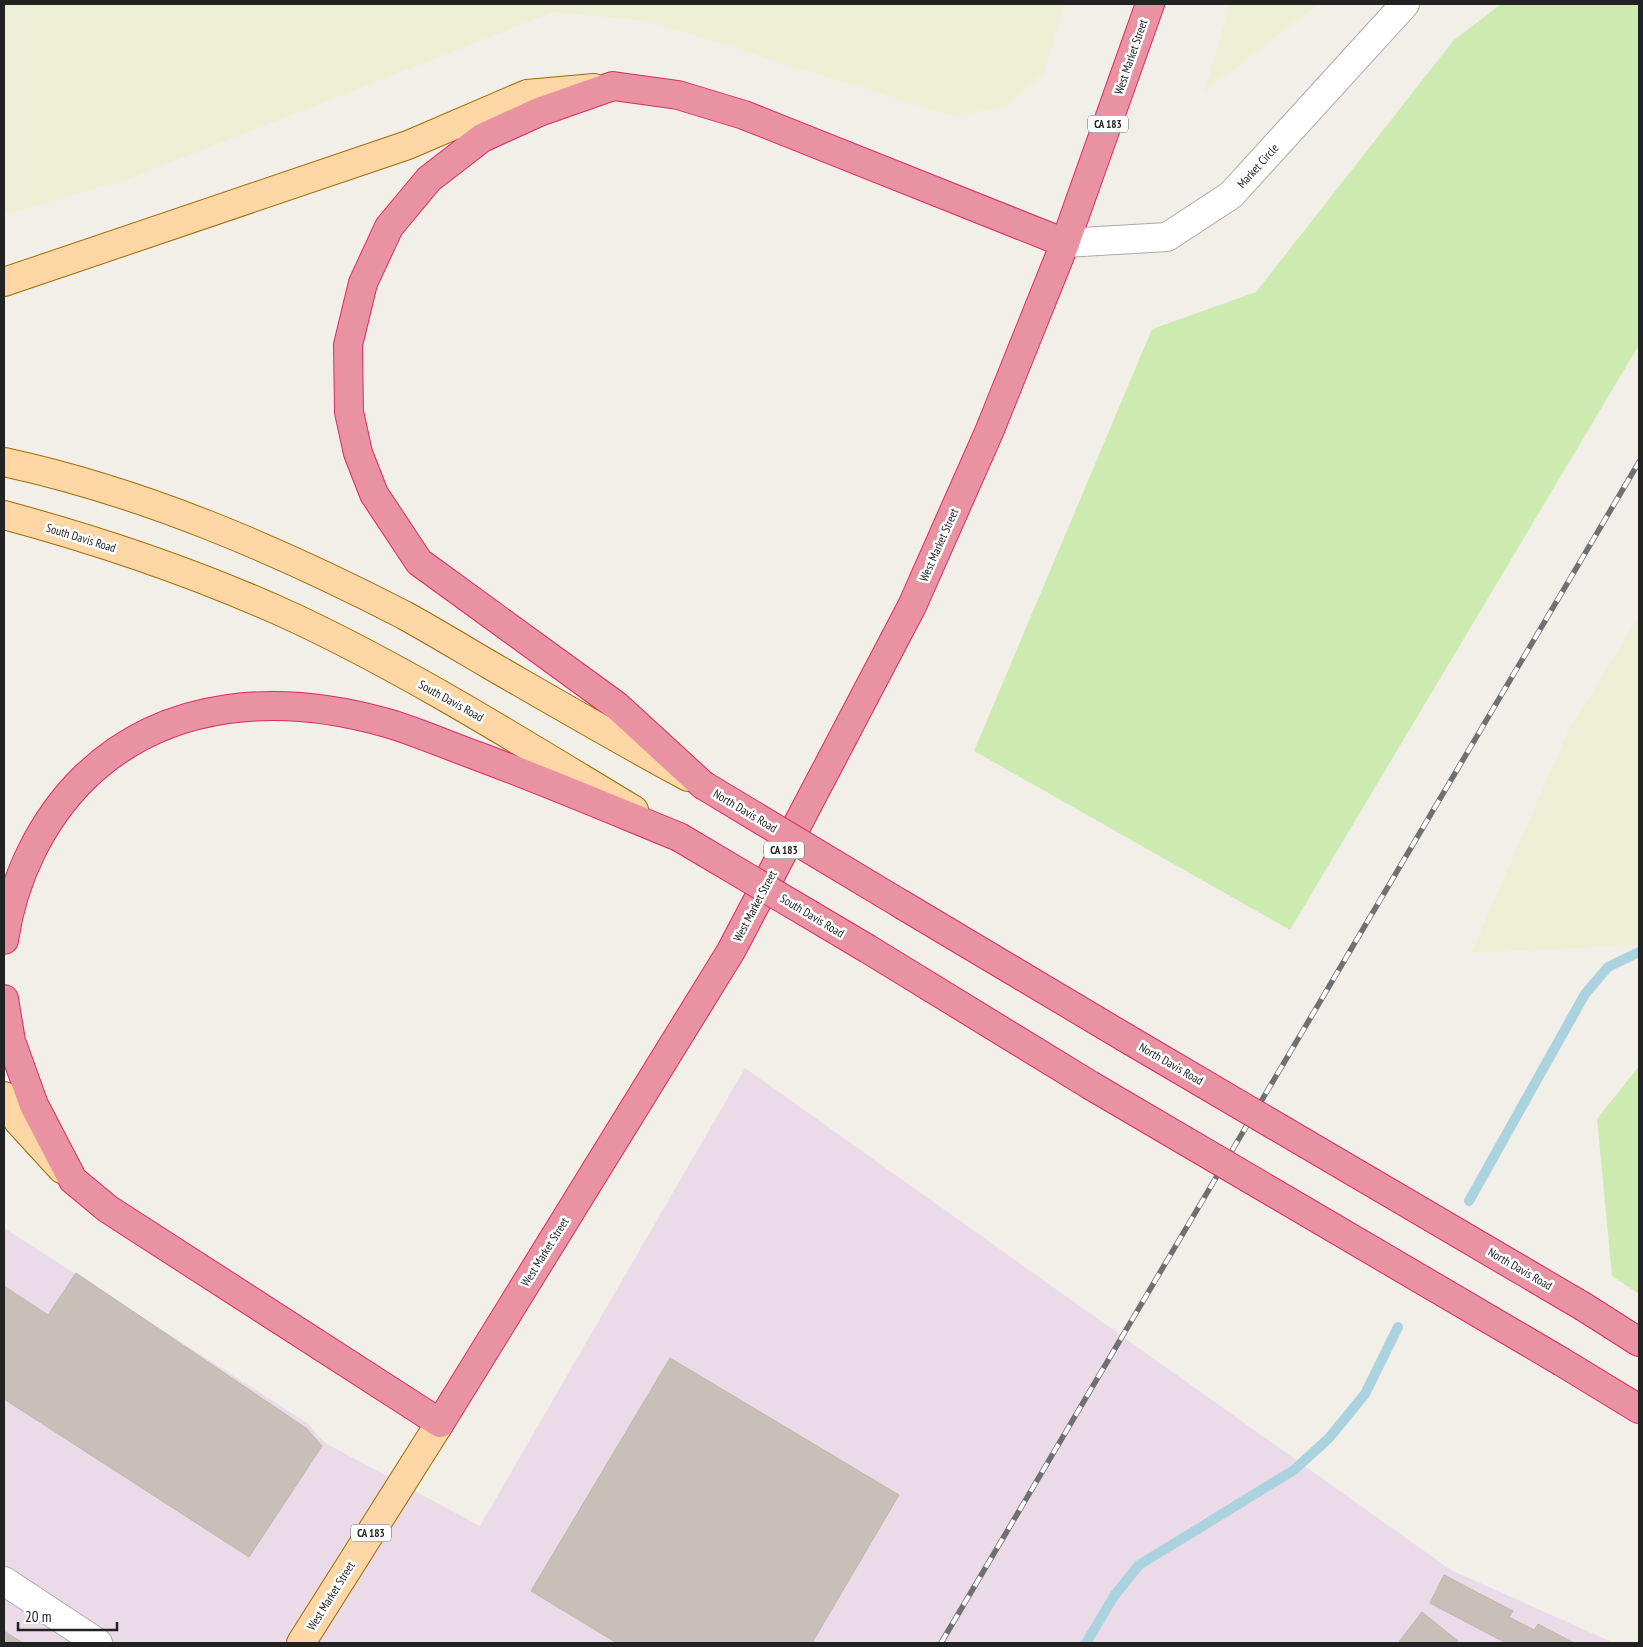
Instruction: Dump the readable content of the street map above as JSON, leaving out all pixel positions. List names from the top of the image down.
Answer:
{
  "streets": {
    "highway": [
      "West Market Street",
      "CA 183",
      "South Davis Road",
      "North Davis Road"
    ],
    "street": ["Market Circle"]
  },
  "crossings": [
    ["West Market Street", "Market Circle"]
  ],
  "scale_bar": "20 m"
}
